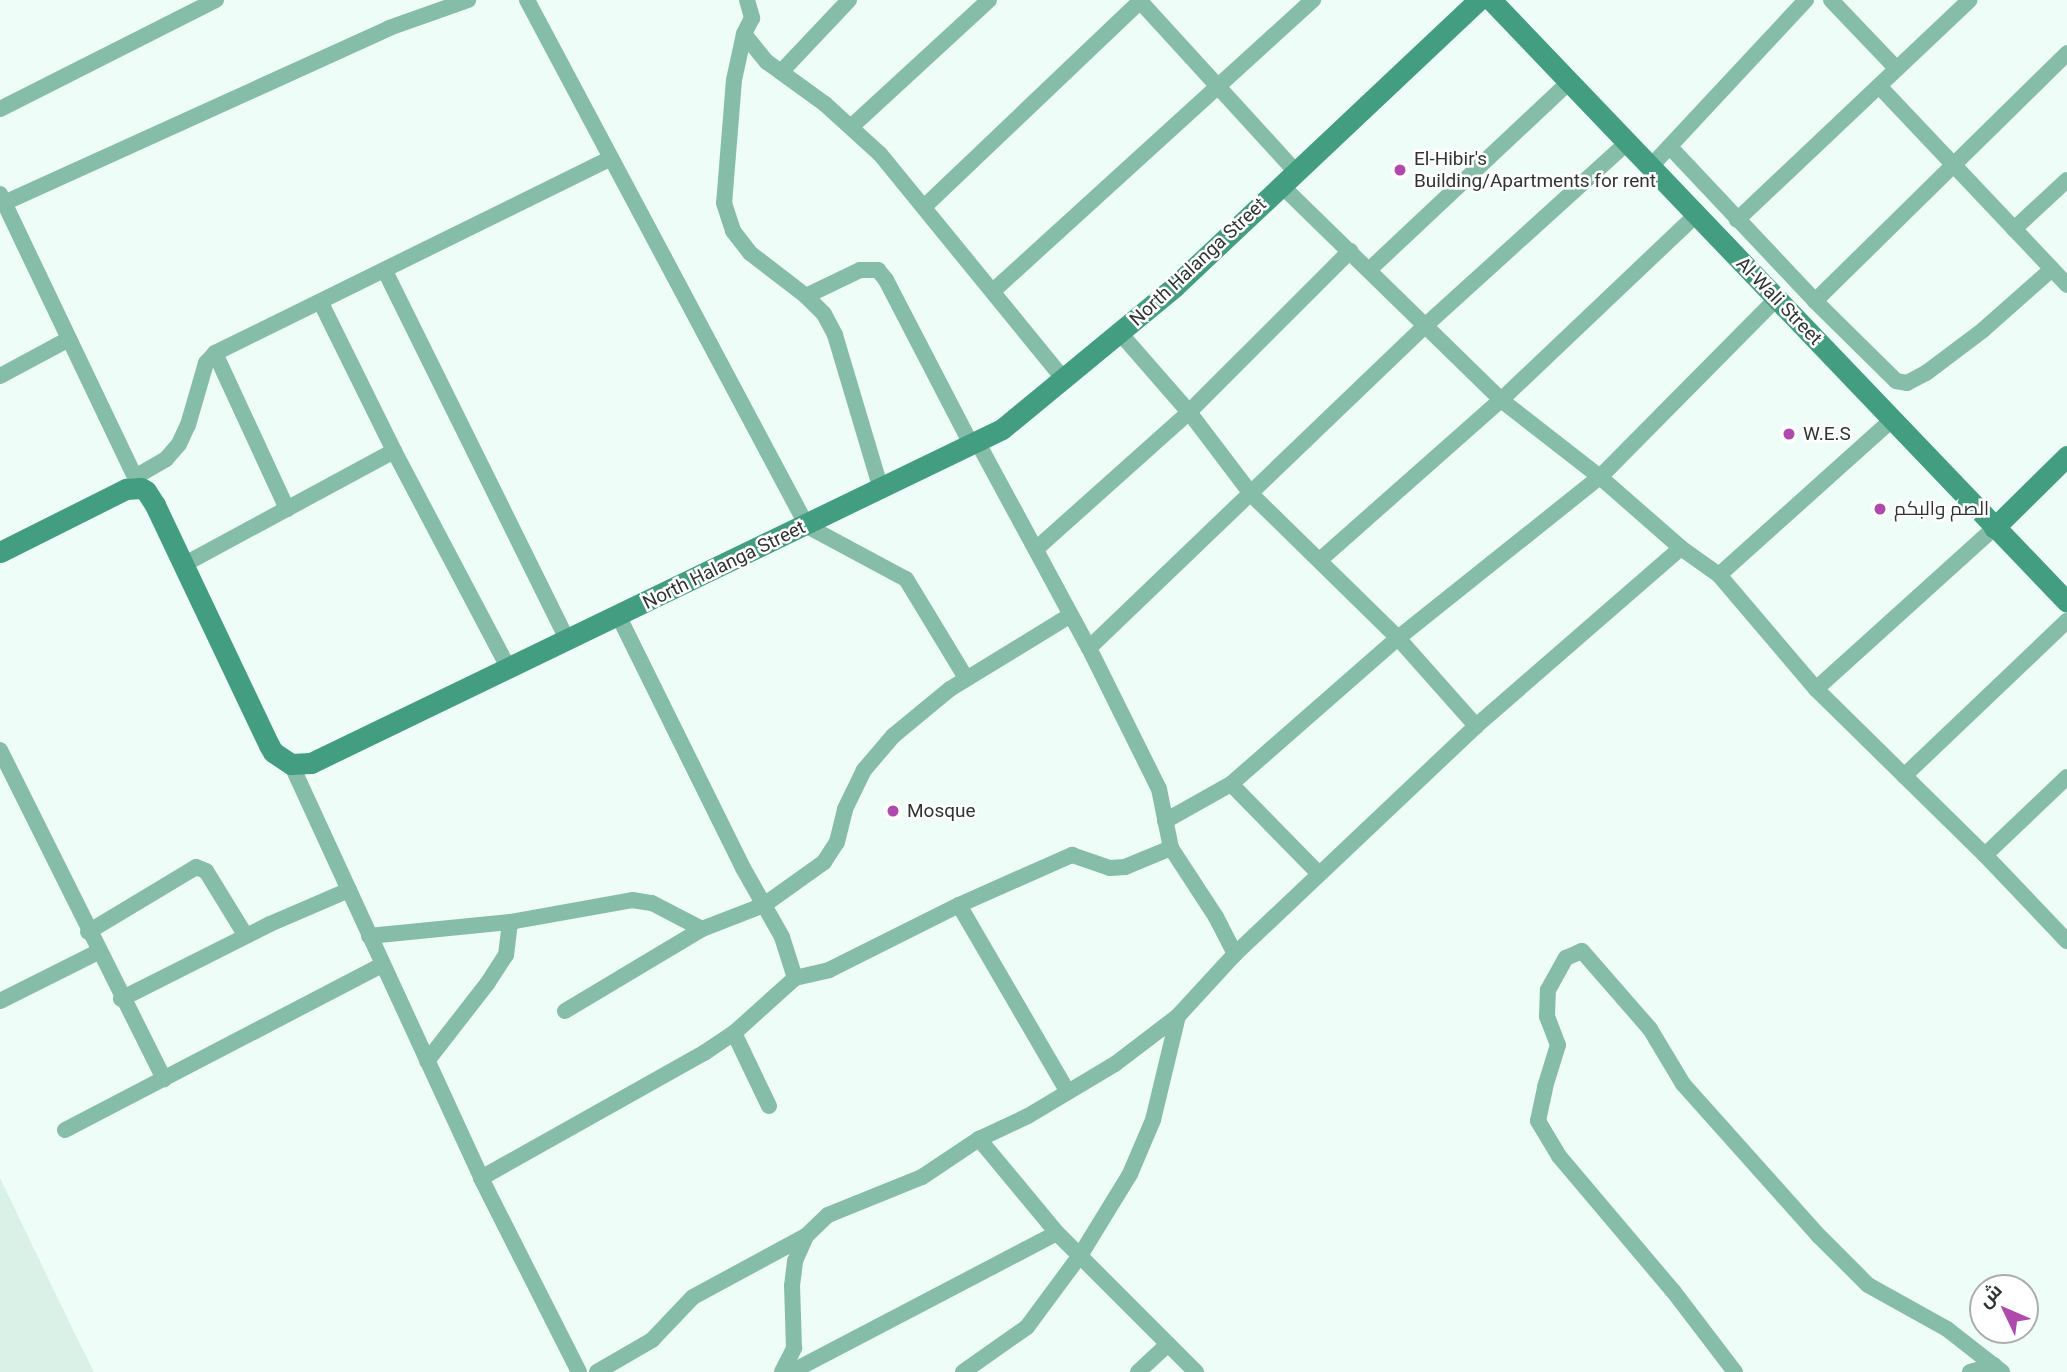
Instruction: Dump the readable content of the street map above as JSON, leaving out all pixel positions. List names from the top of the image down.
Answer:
{
  "streets": {
    "street": ["North Halanga Street", "Al-Wali Street"]
  },
  "places": [
    "El-Hibir's Building/Apartments for rent",
    "W.E.S",
    "الصم والبكم",
    "Mosque"
  ],
  "north": "top left"
}
